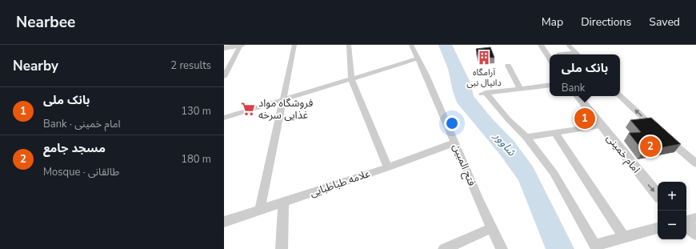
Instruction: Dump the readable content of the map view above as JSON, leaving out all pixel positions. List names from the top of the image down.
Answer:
{
  "streets": {
    "street": ["امام خمینی", "فتح المبین", "علامه طباطبایی"]
  },
  "crossings": [
    ["فتح المبین", "علامه طباطبایی"]
  ],
  "water": ["شاوور"],
  "places": {
    "building": ["آرامگاه دانیال نبی"],
    "supermarket": ["فروشگاه مواد غذایی سرخه"]
  },
  "page": {
    "header": "Nearbee",
    "nav": ["Map", "Directions", "Saved"],
    "heading": ["Nearby", "2 results"],
    "popup": ["بانک ملی", "Bank"],
    "list": [
      {
        "mark": "1",
        "name": "بانک ملی",
        "note": "Bank · امام خمینی",
        "value": "130 m"
      },
      {
        "mark": "2",
        "name": "مسجد جامع",
        "note": "Mosque · طالقانی",
        "value": "180 m"
      }
    ],
    "pins": ["1", "2"],
    "map_buttons": ["+", "−"]
  }
}
